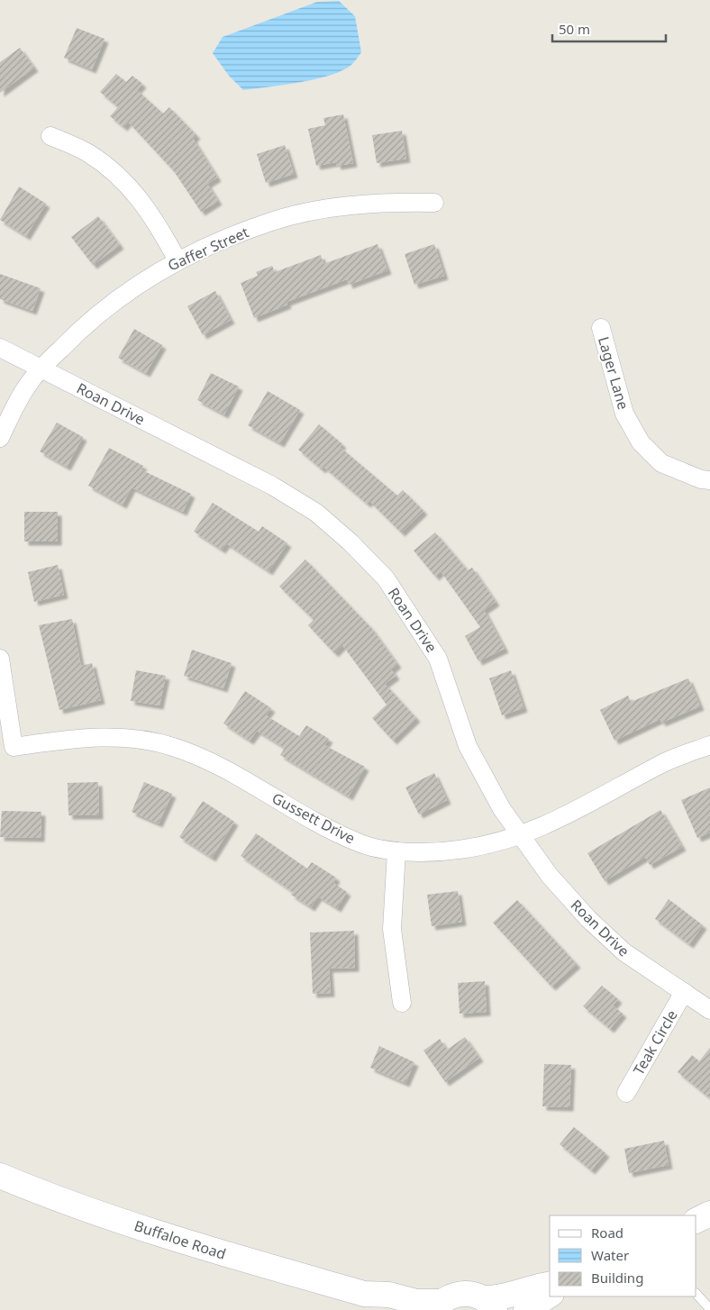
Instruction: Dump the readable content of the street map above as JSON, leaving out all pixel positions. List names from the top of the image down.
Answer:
{
  "streets": {
    "street": [
      "Gaffer Street",
      "Lager Lane",
      "Roan Drive",
      "Gussett Drive",
      "Teak Circle",
      "Buffaloe Road"
    ]
  },
  "crossings": [
    ["Gaffer Street", "Roan Drive"],
    ["Roan Drive", "Gussett Drive"],
    ["Roan Drive", "Teak Circle"]
  ],
  "legend": ["Road", "Water", "Building"],
  "scale_bar": "50 m"
}
